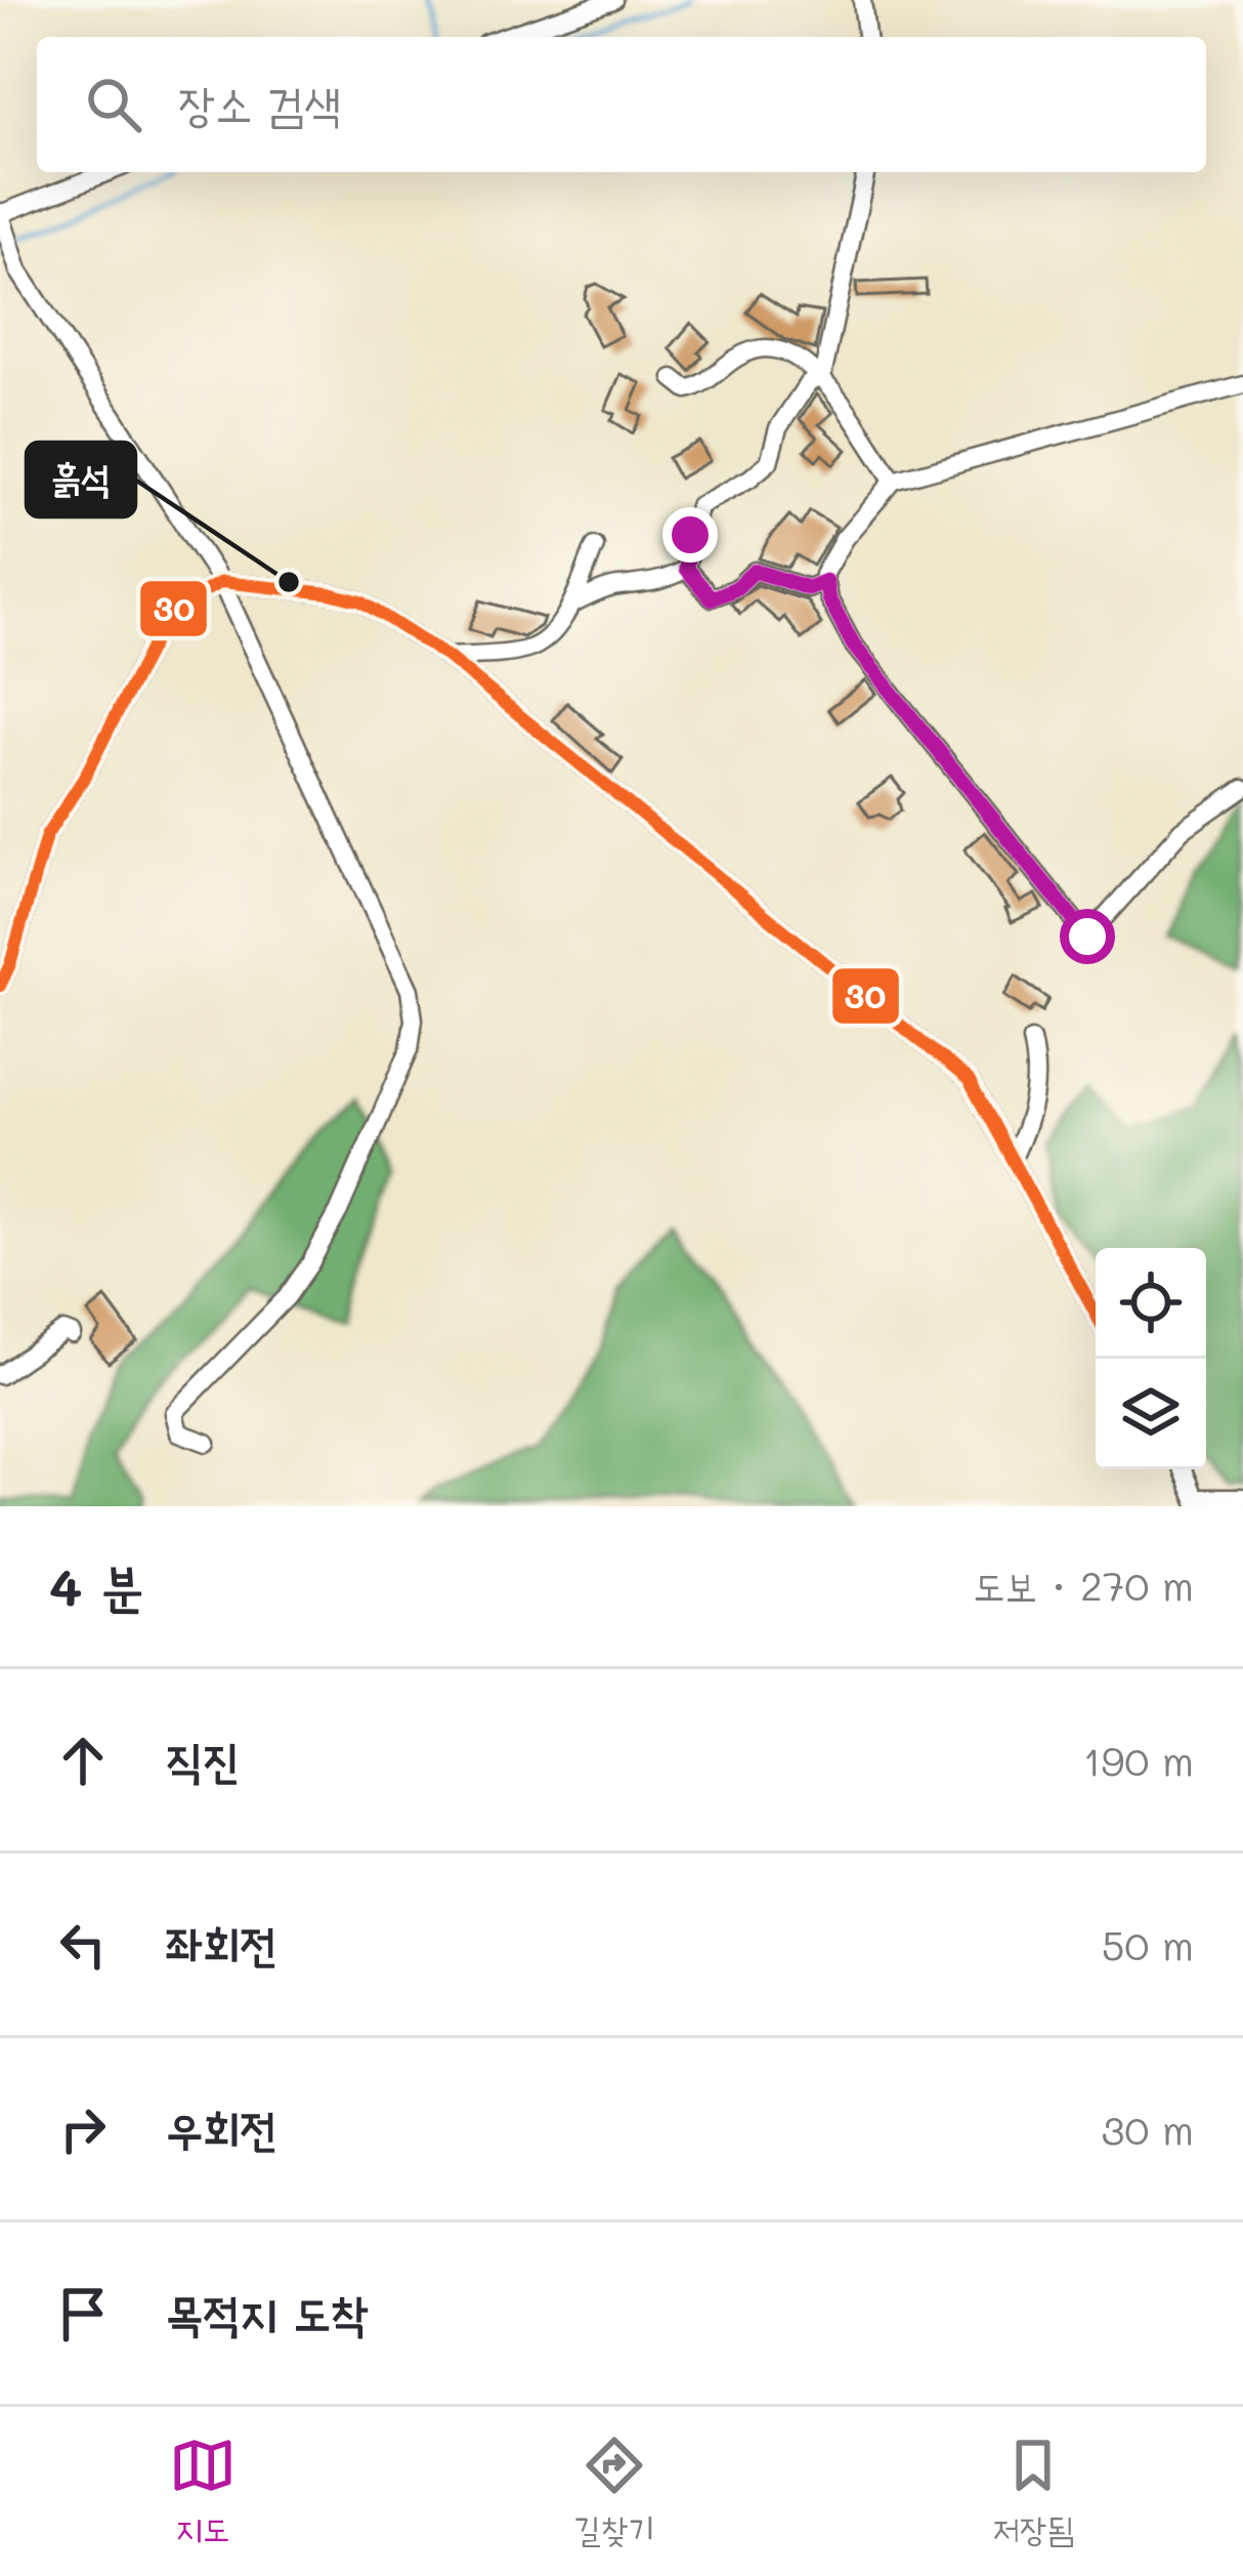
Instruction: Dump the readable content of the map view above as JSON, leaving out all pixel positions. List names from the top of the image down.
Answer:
{
  "places": ["흙석"],
  "lines": ["transit line 30"],
  "page": {
    "search": "장소 검색",
    "heading": ["4 분", "도보 · 270 m"],
    "list": [
      ["직진", "190 m"],
      ["좌회전", "50 m"],
      ["우회전", "30 m"],
      "목적지 도착"
    ],
    "nav": ["지도", "길찾기", "저장됨"]
  }
}
